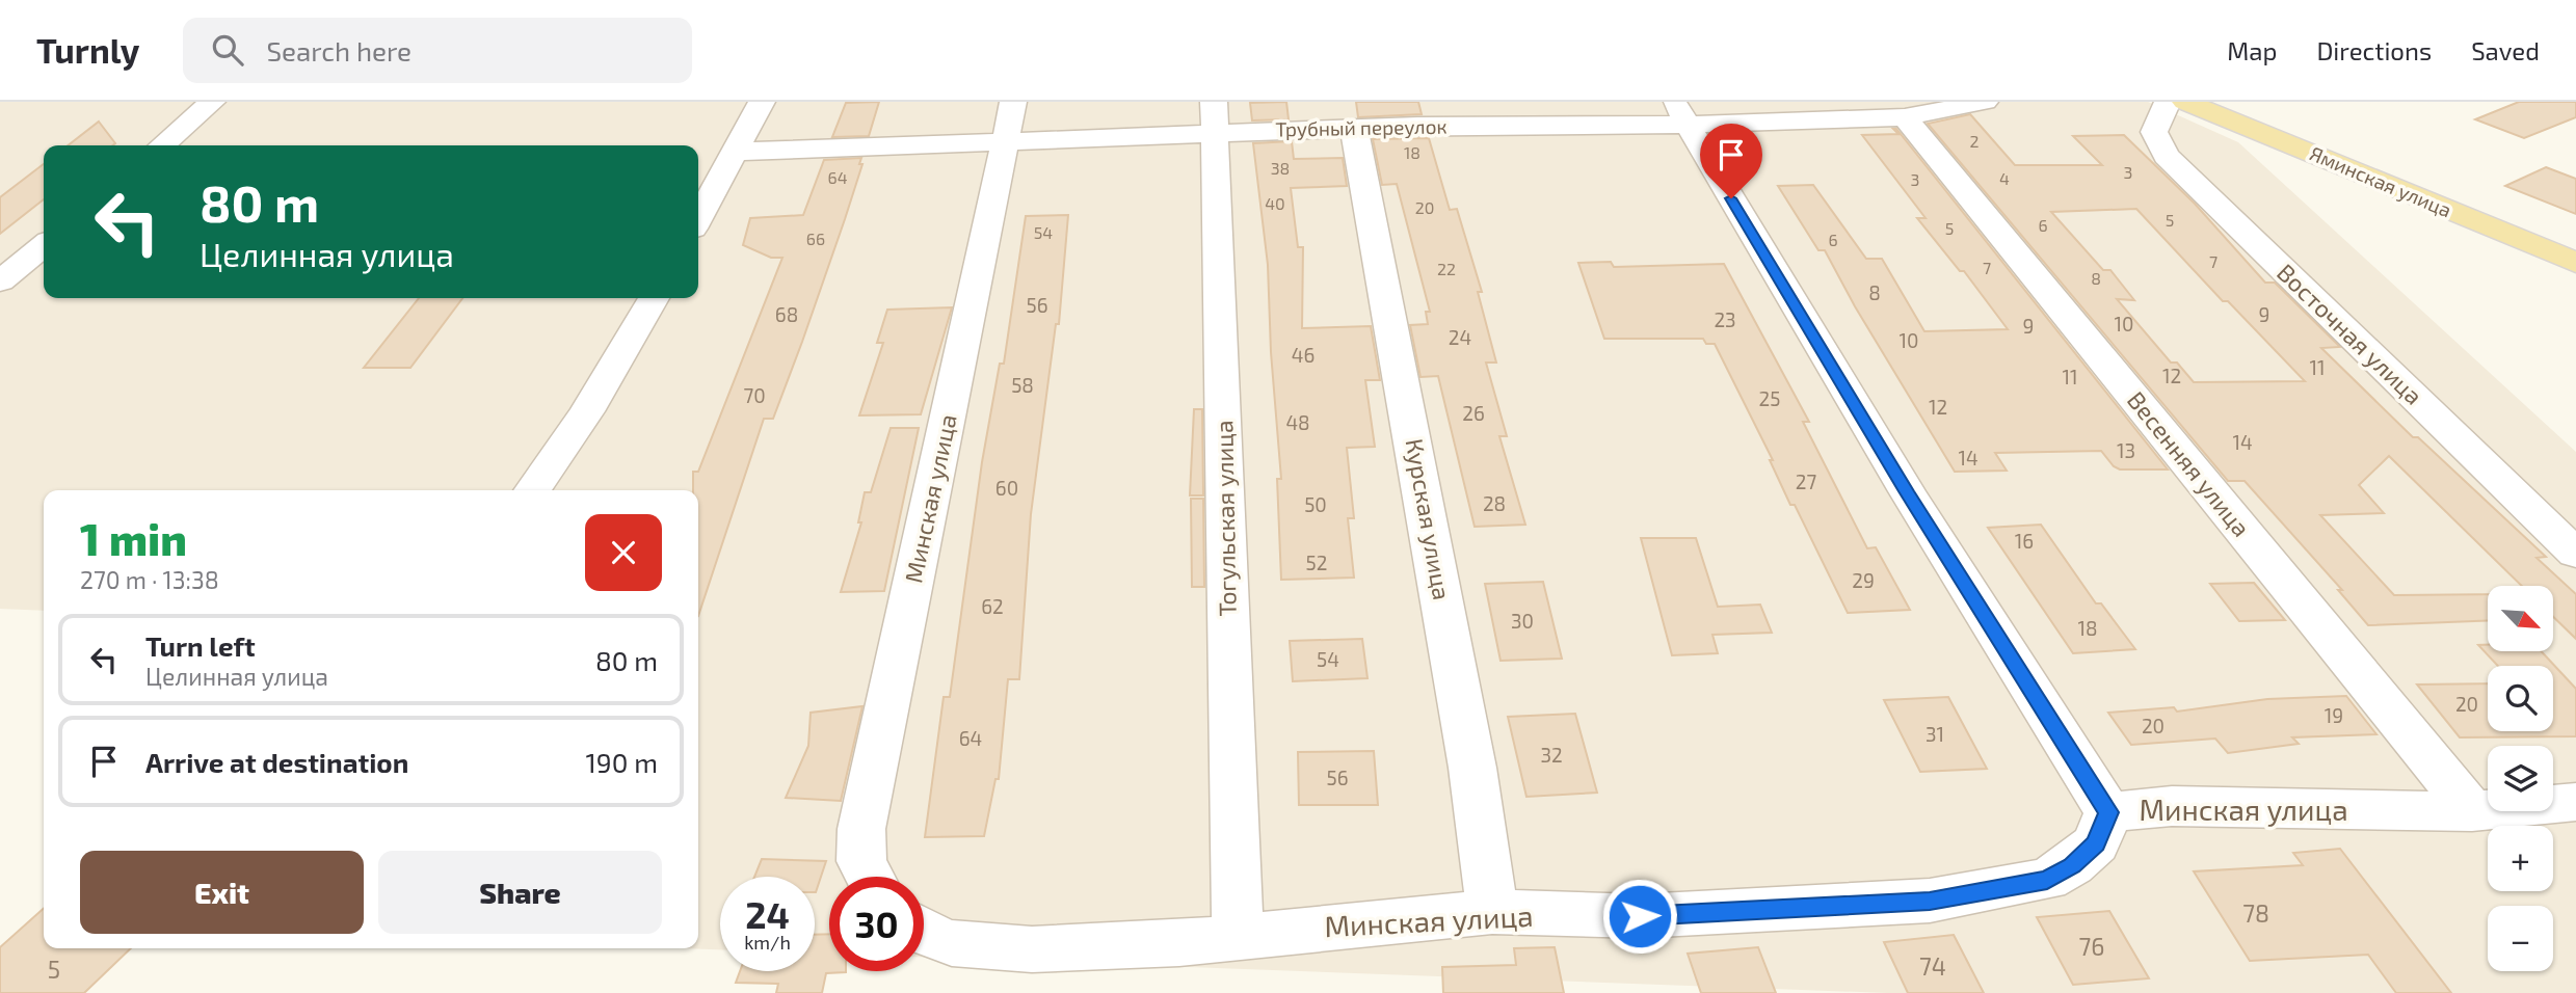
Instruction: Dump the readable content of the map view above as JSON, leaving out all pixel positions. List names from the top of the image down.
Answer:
{
  "streets": {
    "main road": ["Яминская улица"],
    "street": [
      "Трубный переулок",
      "Восточная улица",
      "Весенняя улица",
      "Минская улица",
      "Тогульская улица",
      "Курская улица"
    ]
  },
  "crossings": [
    ["Трубный переулок", "Весенняя улица"],
    ["Трубный переулок", "Минская улица"],
    ["Трубный переулок", "Тогульская улица"],
    ["Трубный переулок", "Курская улица"],
    ["Весенняя улица", "Минская улица"],
    ["Минская улица", "Тогульская улица"],
    ["Минская улица", "Курская улица"]
  ],
  "house_numbers": [
    "2",
    "18",
    "38",
    "3",
    "64",
    "4",
    "3",
    "40",
    "20",
    "5",
    "6",
    "5",
    "54",
    "66",
    "6",
    "7",
    "7",
    "22",
    "8",
    "8",
    "56",
    "68",
    "9",
    "23",
    "10",
    "9",
    "24",
    "10",
    "46",
    "11",
    "12",
    "11",
    "58",
    "70",
    "25",
    "12",
    "26",
    "48",
    "14",
    "13",
    "14",
    "27",
    "60",
    "28",
    "50",
    "16",
    "52",
    "29",
    "62",
    "30",
    "18",
    "54",
    "20",
    "19",
    "20",
    "31",
    "64",
    "32",
    "56",
    "78",
    "76",
    "74",
    "5"
  ],
  "north": "bottom right",
  "page": {
    "header": "Turnly",
    "search": "Search here",
    "nav": ["Map", "Directions", "Saved"],
    "turn": ["80 m", "Целинная улица"],
    "heading": ["1 min", "270 m · 13:38"],
    "map_buttons": ["+", "−"],
    "list": [
      {
        "name": "Turn left",
        "note": "Целинная улица",
        "value": "80 m"
      },
      {
        "name": "Arrive at destination",
        "value": "190 m"
      }
    ],
    "buttons": ["Exit", "Share"],
    "speed": "24 km/h",
    "limit": "30"
  }
}
